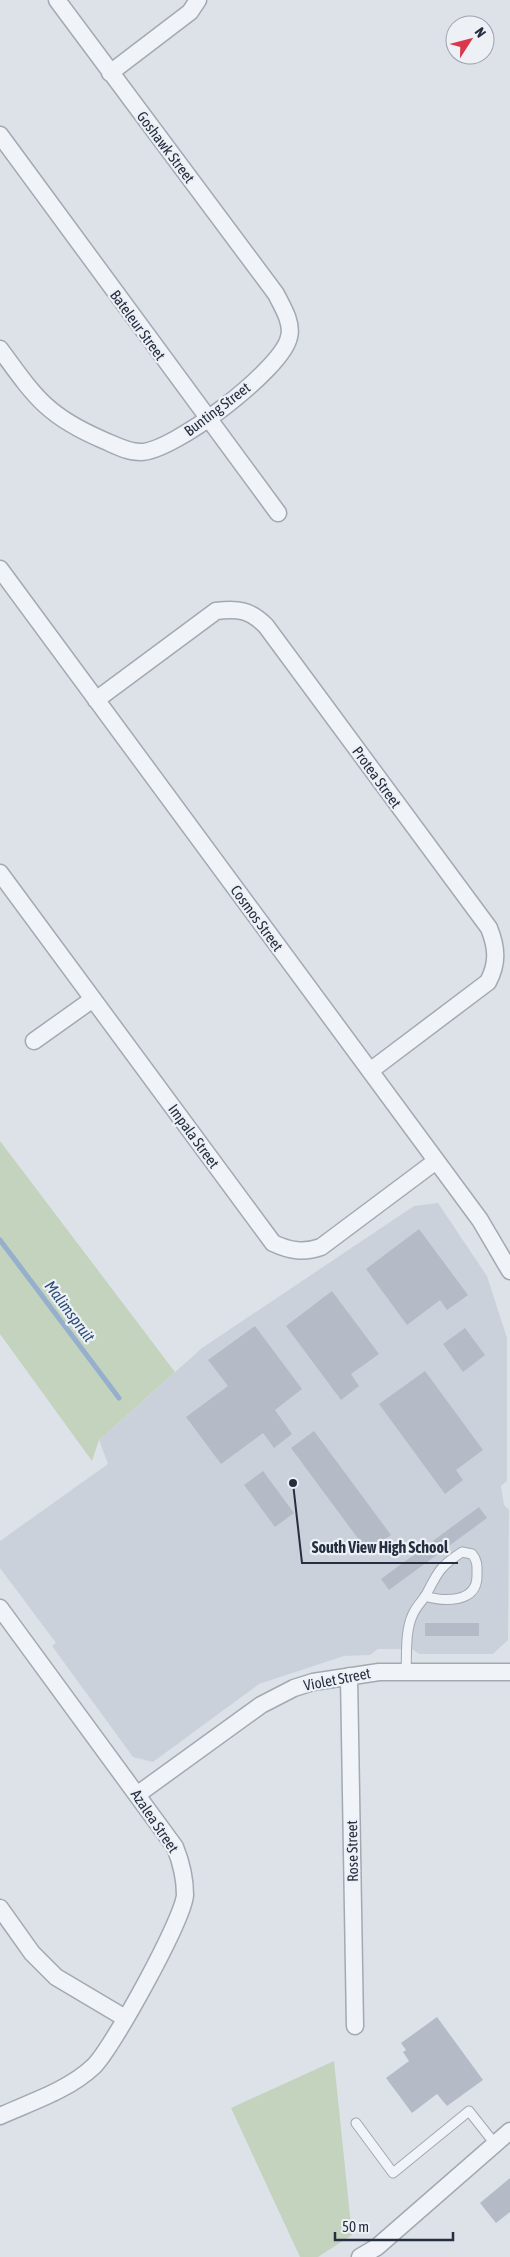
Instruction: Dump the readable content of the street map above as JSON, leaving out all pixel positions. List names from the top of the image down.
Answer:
{
  "streets": {
    "street": [
      "Goshawk Street",
      "Bateleur Street",
      "Bunting Street",
      "Protea Street",
      "Cosmos Street",
      "Impala Street",
      "Violet Street",
      "Azalea Street",
      "Rose Street"
    ]
  },
  "crossings": [
    ["Goshawk Street", "Bunting Street"],
    ["Bateleur Street", "Bunting Street"],
    ["Protea Street", "Cosmos Street"],
    ["Cosmos Street", "Impala Street"],
    ["Violet Street", "Azalea Street"],
    ["Violet Street", "Rose Street"]
  ],
  "water": ["Malimspruit"],
  "places": ["South View High School"],
  "scale_bar": "50 m",
  "north": "top right"
}
